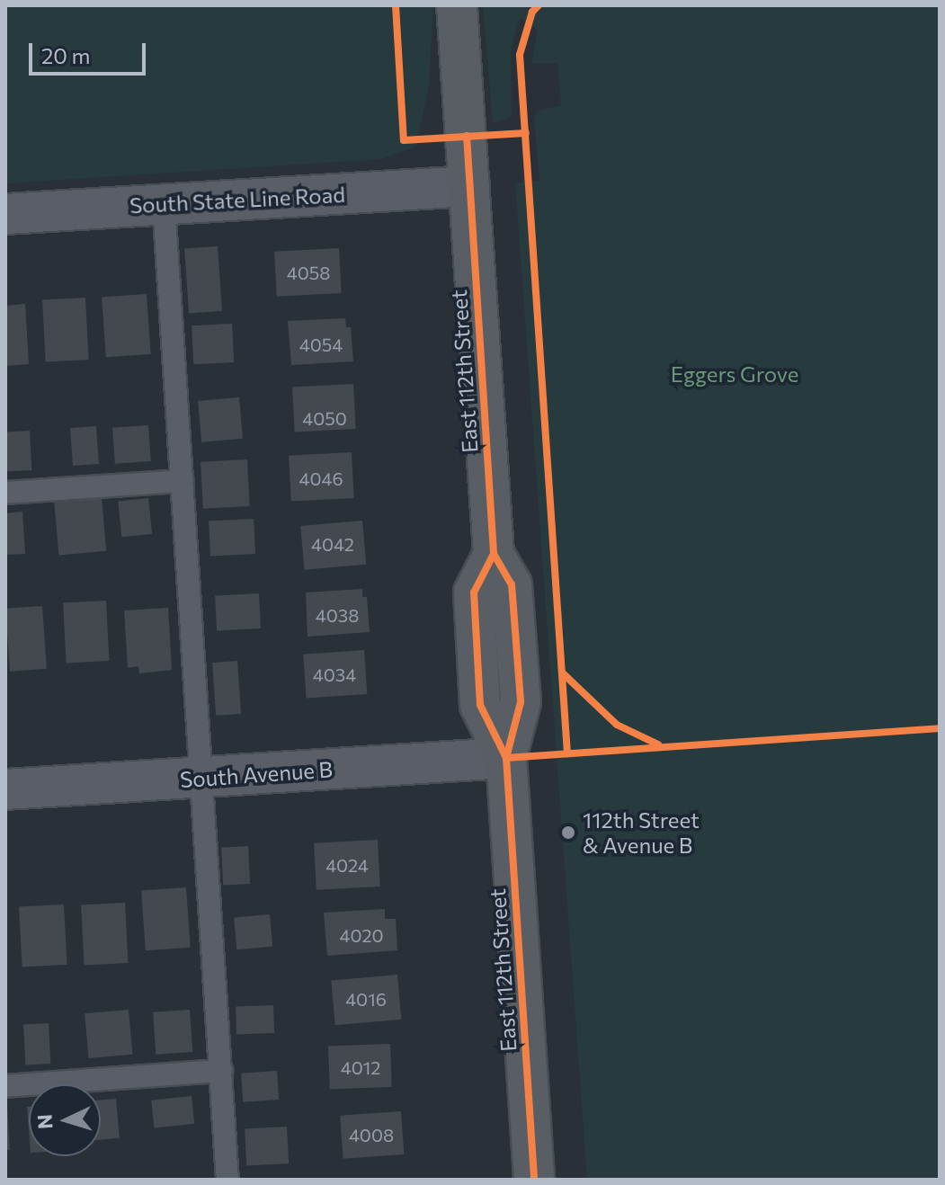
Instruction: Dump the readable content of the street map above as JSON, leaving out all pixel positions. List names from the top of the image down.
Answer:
{
  "streets": {
    "street": ["South State Line Road", "East 112th Street", "South Avenue B"]
  },
  "crossings": [
    ["South State Line Road", "East 112th Street"],
    ["East 112th Street", "South Avenue B"]
  ],
  "parks": ["Eggers Grove"],
  "places": ["112th Street & Avenue B"],
  "house_numbers": [
    "4058",
    "4054",
    "4050",
    "4046",
    "4042",
    "4038",
    "4034",
    "4024",
    "4020",
    "4016",
    "4012",
    "4008"
  ],
  "scale_bar": "20 m",
  "north": "left"
}
